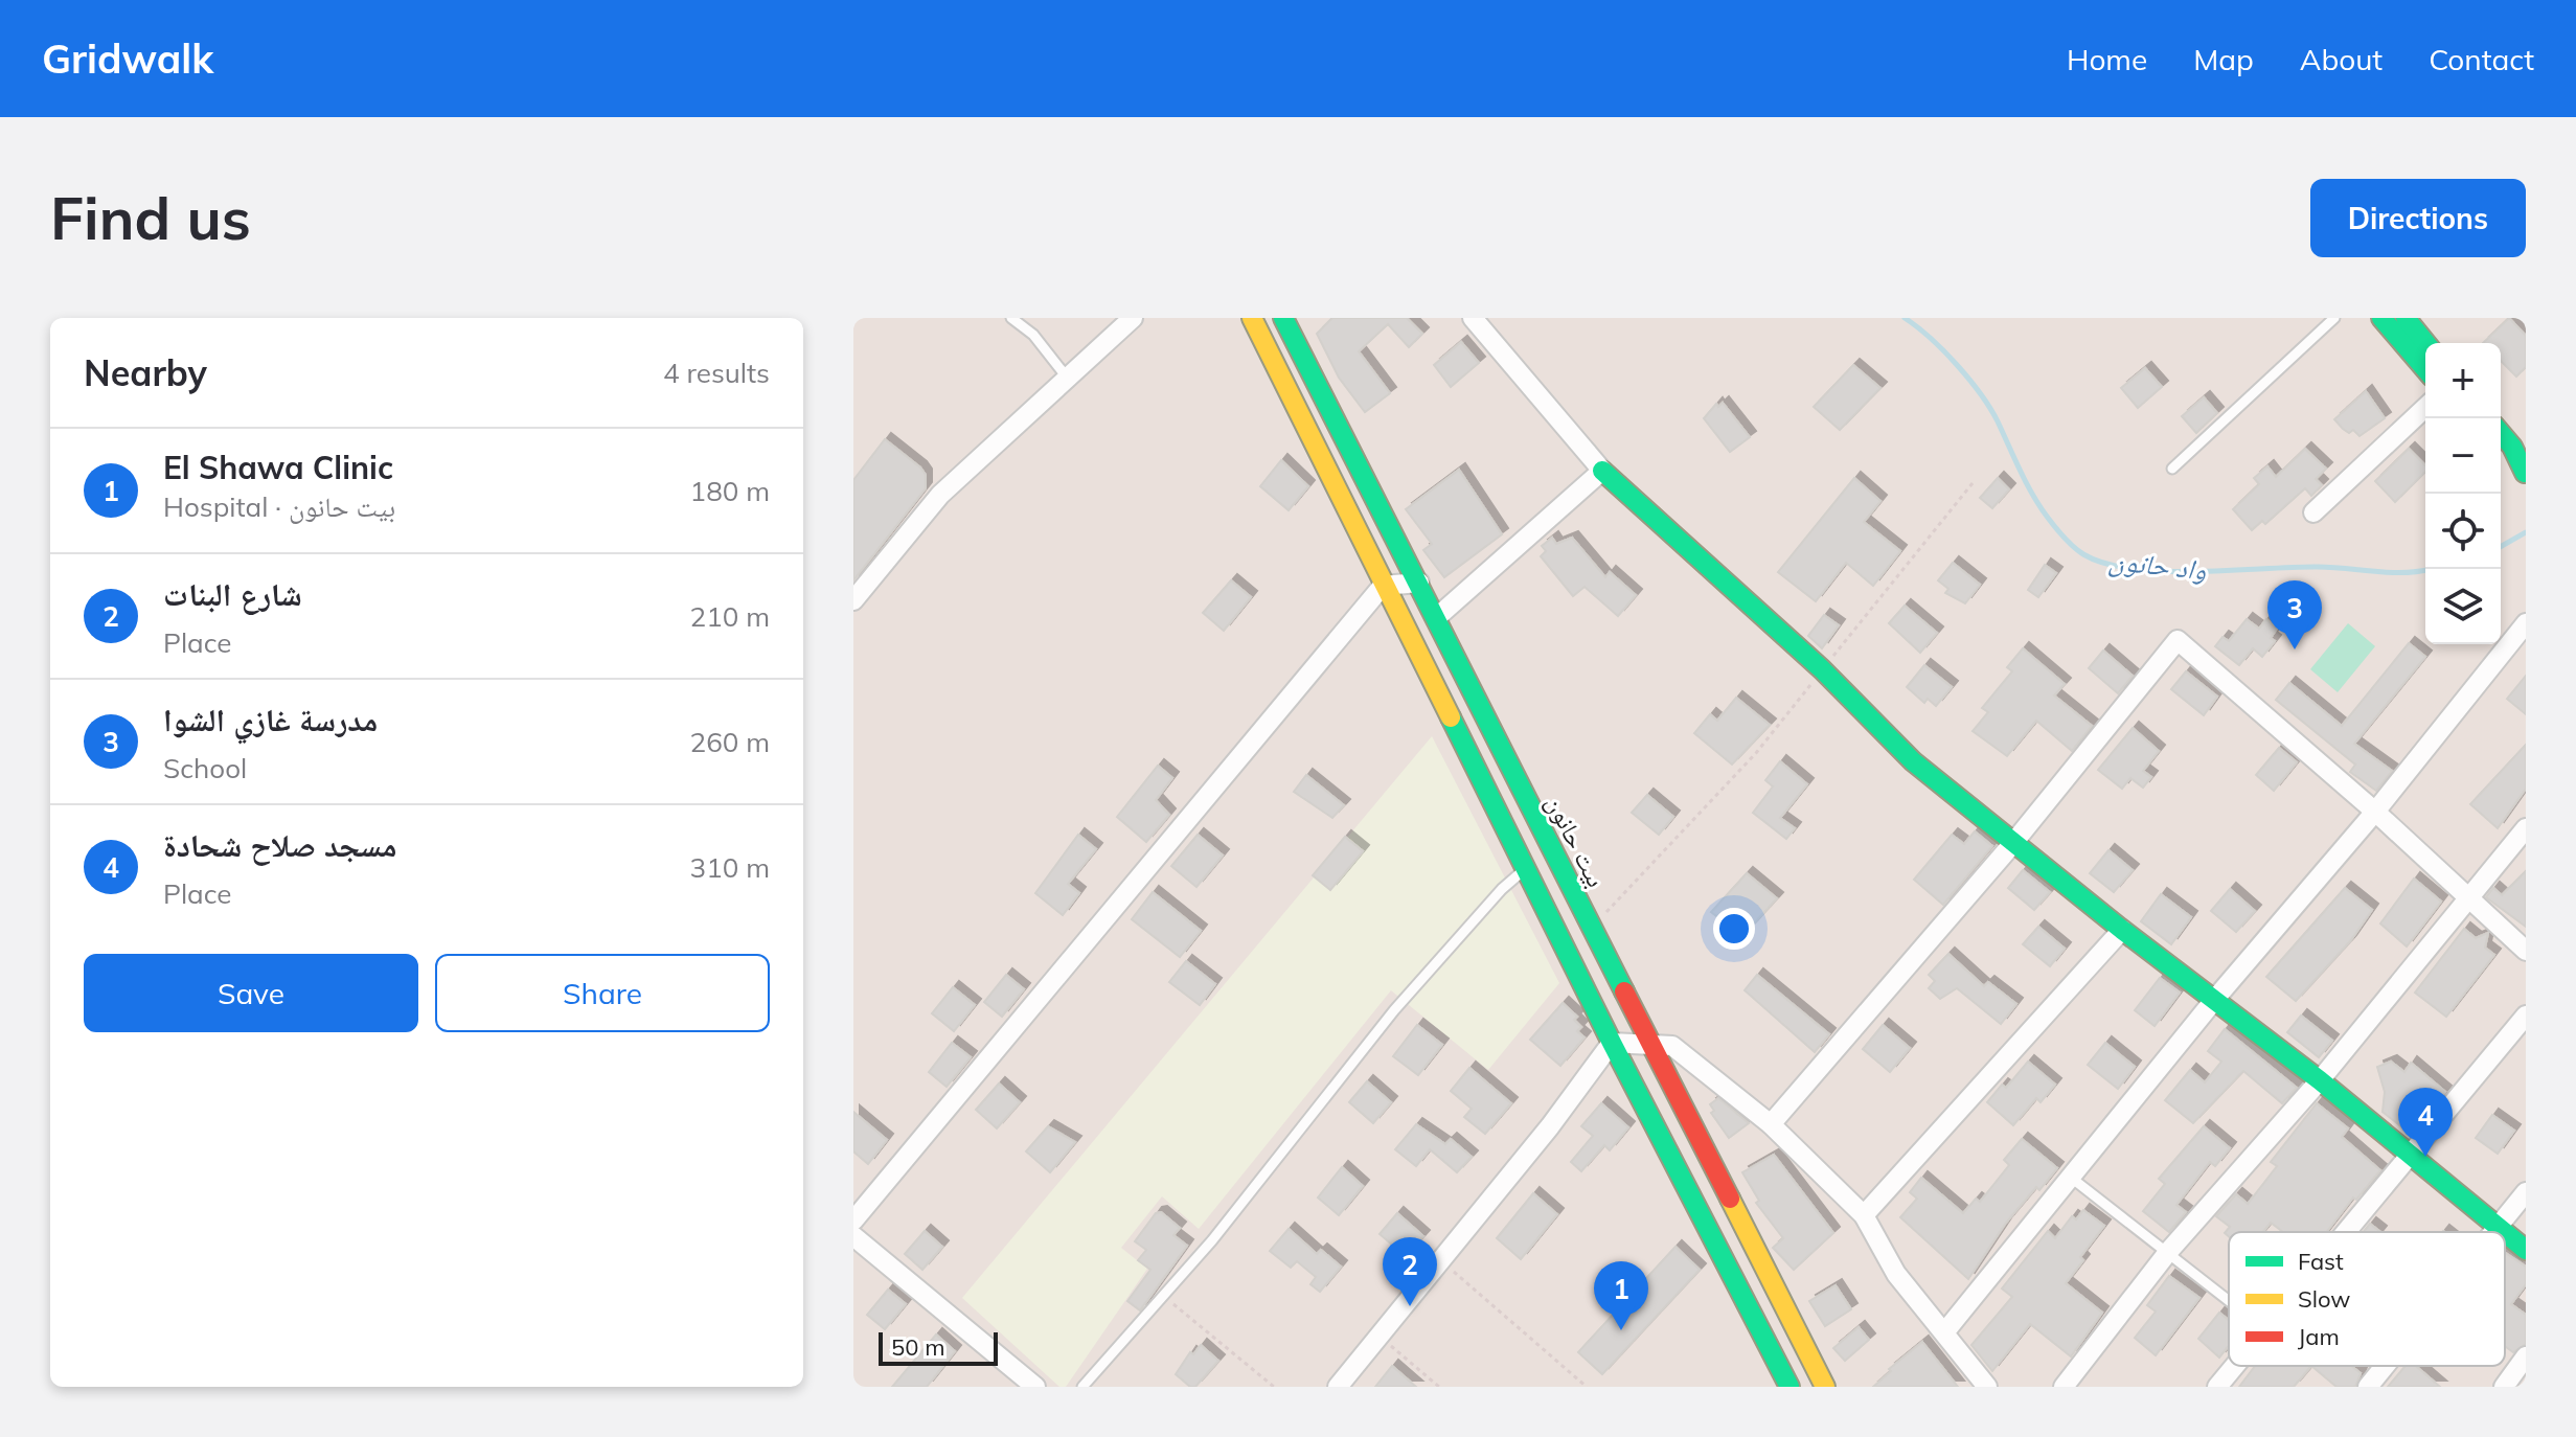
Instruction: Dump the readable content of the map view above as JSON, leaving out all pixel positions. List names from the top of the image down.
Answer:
{
  "streets": {
    "main road": ["بيت حانون"]
  },
  "water": ["واد حانون"],
  "legend": ["Fast", "Slow", "Jam"],
  "scale_bar": "50 m",
  "page": {
    "header": "Gridwalk",
    "nav": [
      "Home",
      "Map",
      "About",
      "Contact"
    ],
    "buttons": [
      "Directions",
      ["Save", "Share"]
    ],
    "title": "Find us",
    "heading": ["Nearby", "4 results"],
    "map_buttons": ["+", "−"],
    "list": [
      {
        "mark": "1",
        "name": "El Shawa Clinic",
        "note": "Hospital · بيت حانون",
        "value": "180 m"
      },
      {
        "mark": "2",
        "name": "شارع البنات",
        "note": "Place",
        "value": "210 m"
      },
      {
        "mark": "3",
        "name": "مدرسة غازي الشوا",
        "note": "School",
        "value": "260 m"
      },
      {
        "mark": "4",
        "name": "مسجد صلاح شحادة",
        "note": "Place",
        "value": "310 m"
      }
    ],
    "pins": [
      "3",
      "4",
      "2",
      "1"
    ],
    "scale": "50 m"
  }
}
